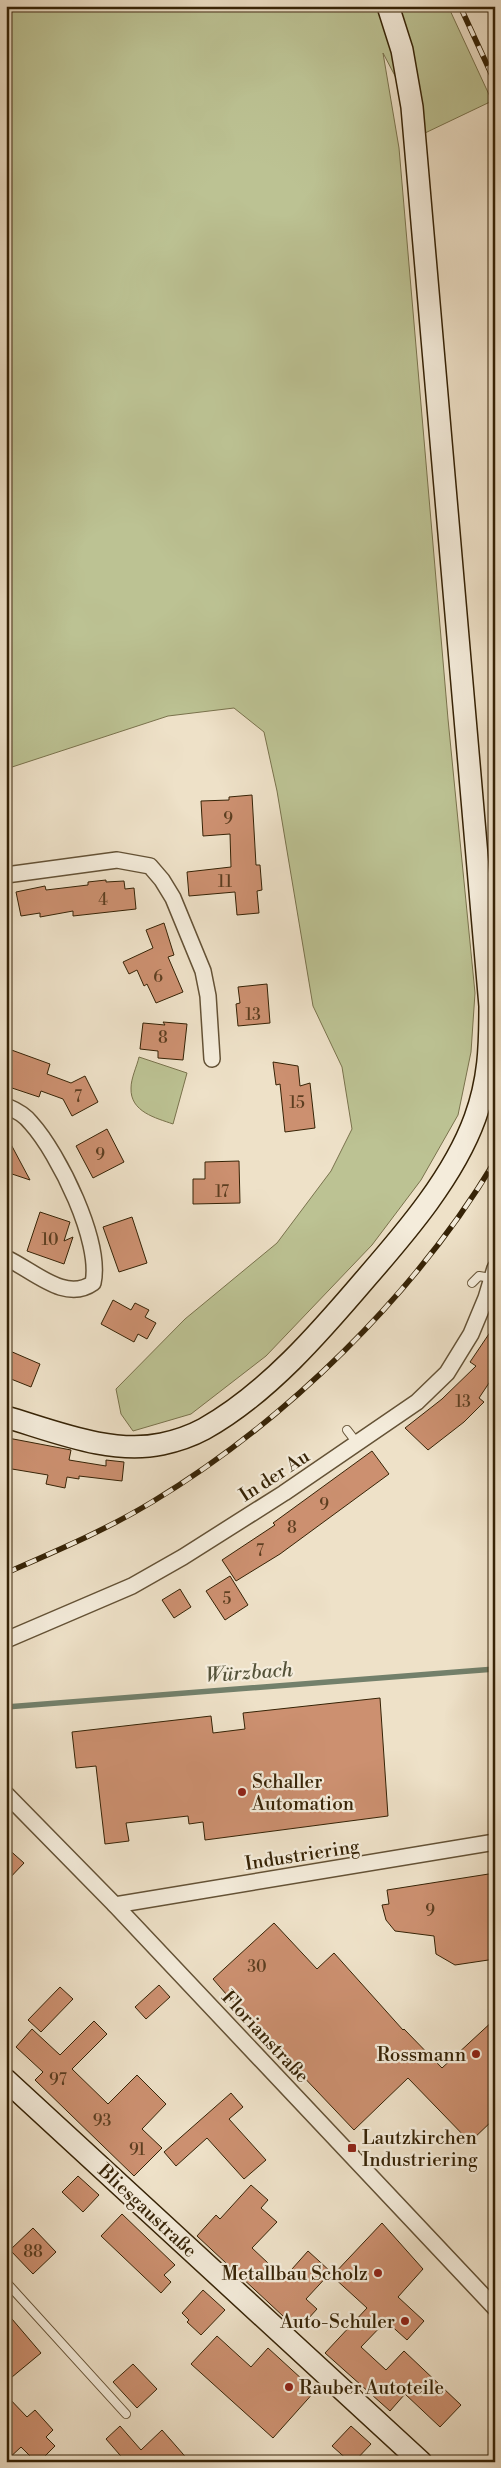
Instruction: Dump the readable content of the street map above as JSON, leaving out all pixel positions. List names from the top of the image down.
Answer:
{
  "streets": {
    "main road": ["Bliesgaustraße"],
    "street": ["In der Au", "Industriering", "Florianstraße"]
  },
  "crossings": [
    ["Industriering", "Florianstraße"]
  ],
  "water": ["Würzbach"],
  "places": {
    "other": [
      "Schaller Automation",
      "Rossmann",
      "Metallbau Scholz",
      "Auto-Schuler",
      "Rauber Autoteile"
    ],
    "transit": ["Lautzkirchen Industriering"]
  },
  "house_numbers": [
    "9",
    "11",
    "4",
    "6",
    "13",
    "8",
    "7",
    "15",
    "9",
    "17",
    "10",
    "13",
    "9",
    "8",
    "7",
    "5",
    "9",
    "30",
    "97",
    "93",
    "91",
    "88"
  ]
}
